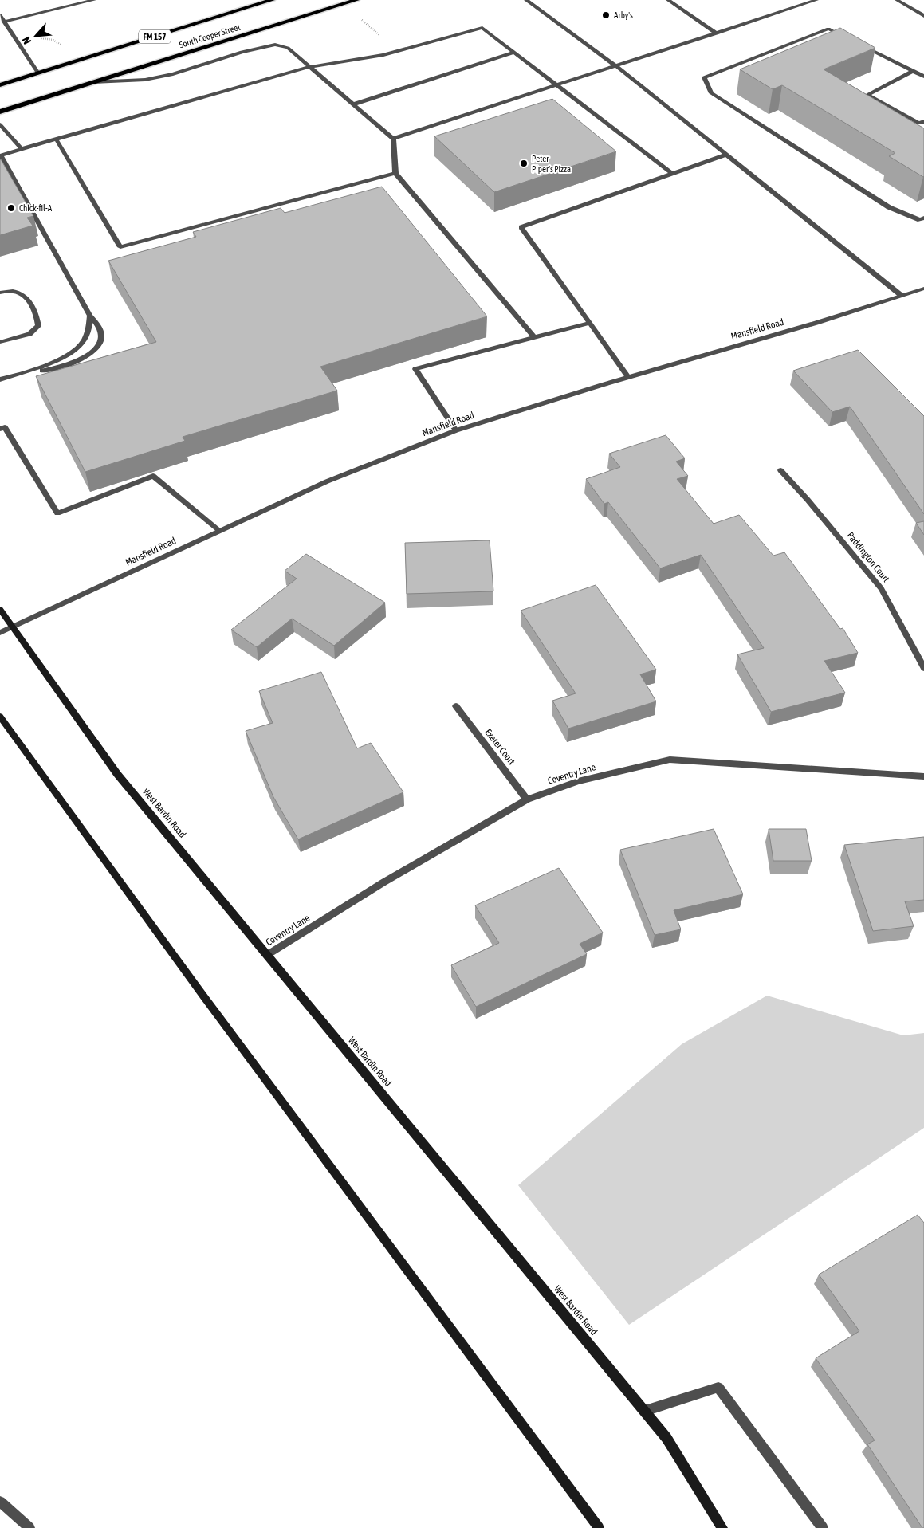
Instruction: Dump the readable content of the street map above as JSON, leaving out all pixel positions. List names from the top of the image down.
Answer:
{
  "streets": {
    "main road": ["South Cooper Street", "FM 157", "West Bardin Road"],
    "street": [
      "Mansfield Road",
      "Paddington Court",
      "Exeter Court",
      "Coventry Lane"
    ]
  },
  "crossings": [
    ["Mansfield Road", "West Bardin Road"],
    ["Exeter Court", "Coventry Lane"],
    ["Coventry Lane", "West Bardin Road"]
  ],
  "places": ["Arby's", "Peter Piper's Pizza", "Chick-fil-A"],
  "north": "bottom left"
}
